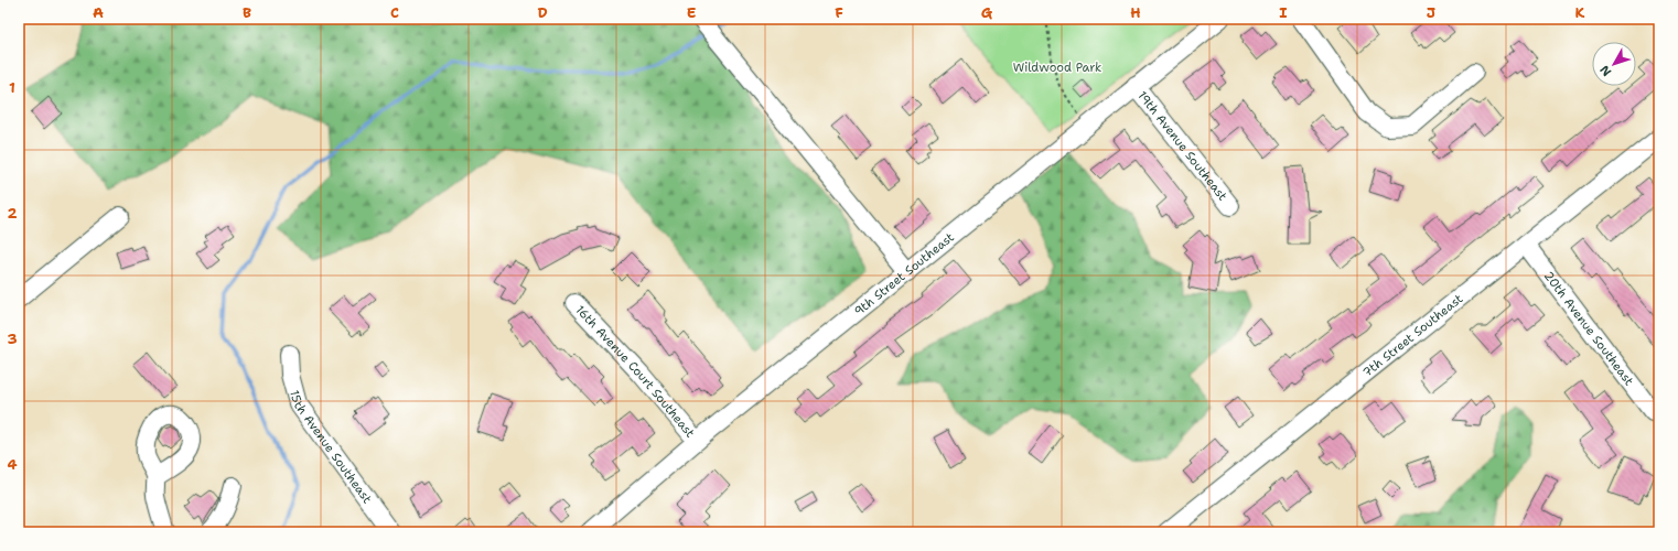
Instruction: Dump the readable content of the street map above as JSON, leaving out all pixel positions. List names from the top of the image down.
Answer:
{
  "streets": {
    "street": [
      "19th Avenue Southeast",
      "9th Street Southeast",
      "20th Avenue Southeast",
      "7th Street Southeast",
      "16th Avenue Court Southeast",
      "15th Avenue Southeast"
    ]
  },
  "crossings": [
    ["19th Avenue Southeast", "9th Street Southeast"],
    ["9th Street Southeast", "16th Avenue Court Southeast"],
    ["20th Avenue Southeast", "7th Street Southeast"]
  ],
  "parks": ["Wildwood Park"],
  "north": "bottom left",
  "grid": {
    "columns": [
      "A",
      "B",
      "C",
      "D",
      "E",
      "F",
      "G",
      "H",
      "I",
      "J",
      "K"
    ],
    "rows": [
      "1",
      "2",
      "3",
      "4"
    ]
  }
}
